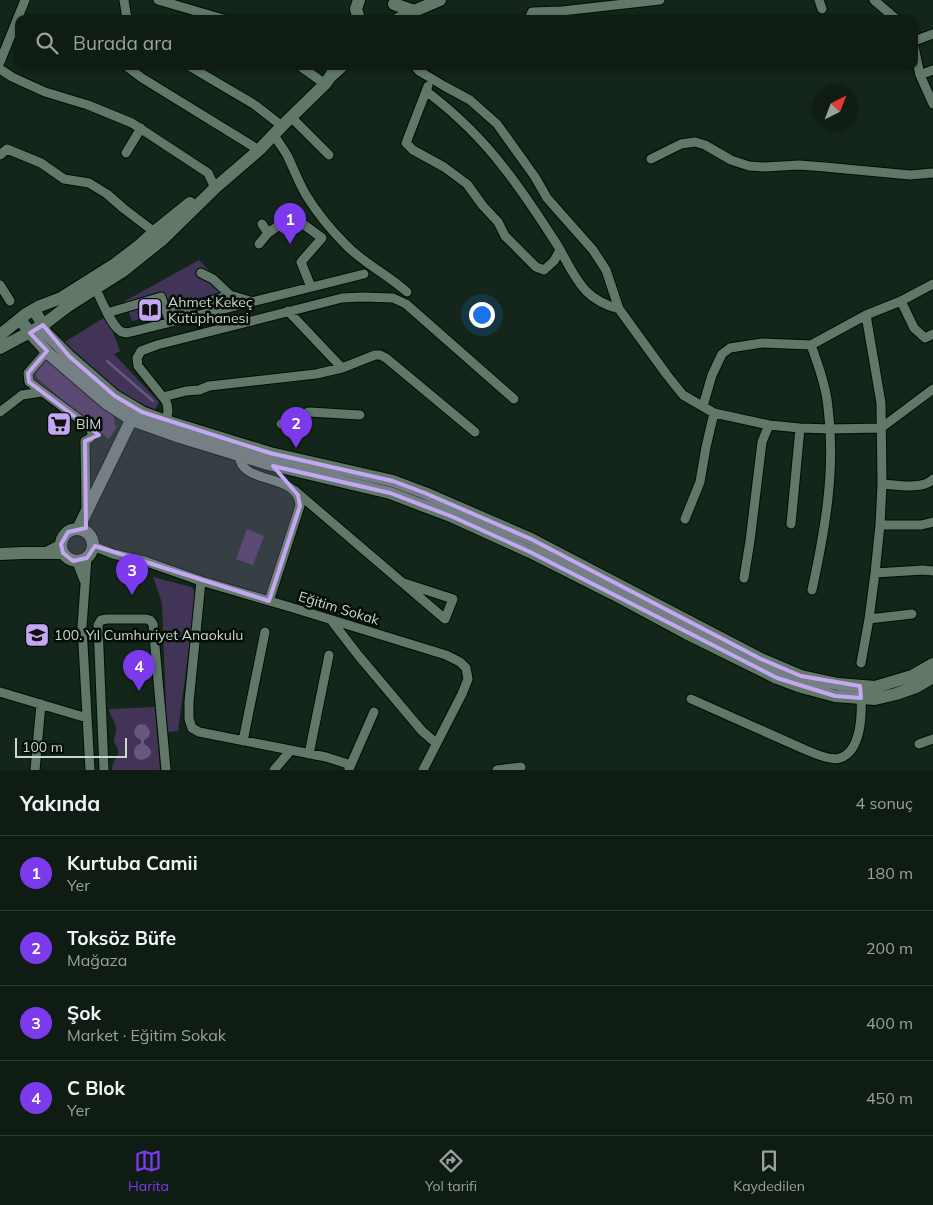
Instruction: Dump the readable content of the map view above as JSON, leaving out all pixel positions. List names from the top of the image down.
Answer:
{
  "streets": {
    "street": ["Eğitim Sokak"]
  },
  "places": {
    "library": ["Ahmet Kekeç Kütüphanesi"],
    "supermarket": ["BİM"],
    "school or university": ["100. Yıl Cumhuriyet Anaokulu"]
  },
  "scale_bar": "100 m",
  "north": "top right",
  "page": {
    "search": "Burada ara",
    "pins": [
      "1",
      "2",
      "3",
      "4"
    ],
    "scale": "100 m",
    "heading": ["Yakında", "4 sonuç"],
    "list": [
      {
        "mark": "1",
        "name": "Kurtuba Camii",
        "note": "Yer",
        "value": "180 m"
      },
      {
        "mark": "2",
        "name": "Toksöz Büfe",
        "note": "Mağaza",
        "value": "200 m"
      },
      {
        "mark": "3",
        "name": "Şok",
        "note": "Market · Eğitim Sokak",
        "value": "400 m"
      },
      {
        "mark": "4",
        "name": "C Blok",
        "note": "Yer",
        "value": "450 m"
      }
    ],
    "nav": ["Harita", "Yol tarifi", "Kaydedilen"]
  }
}
